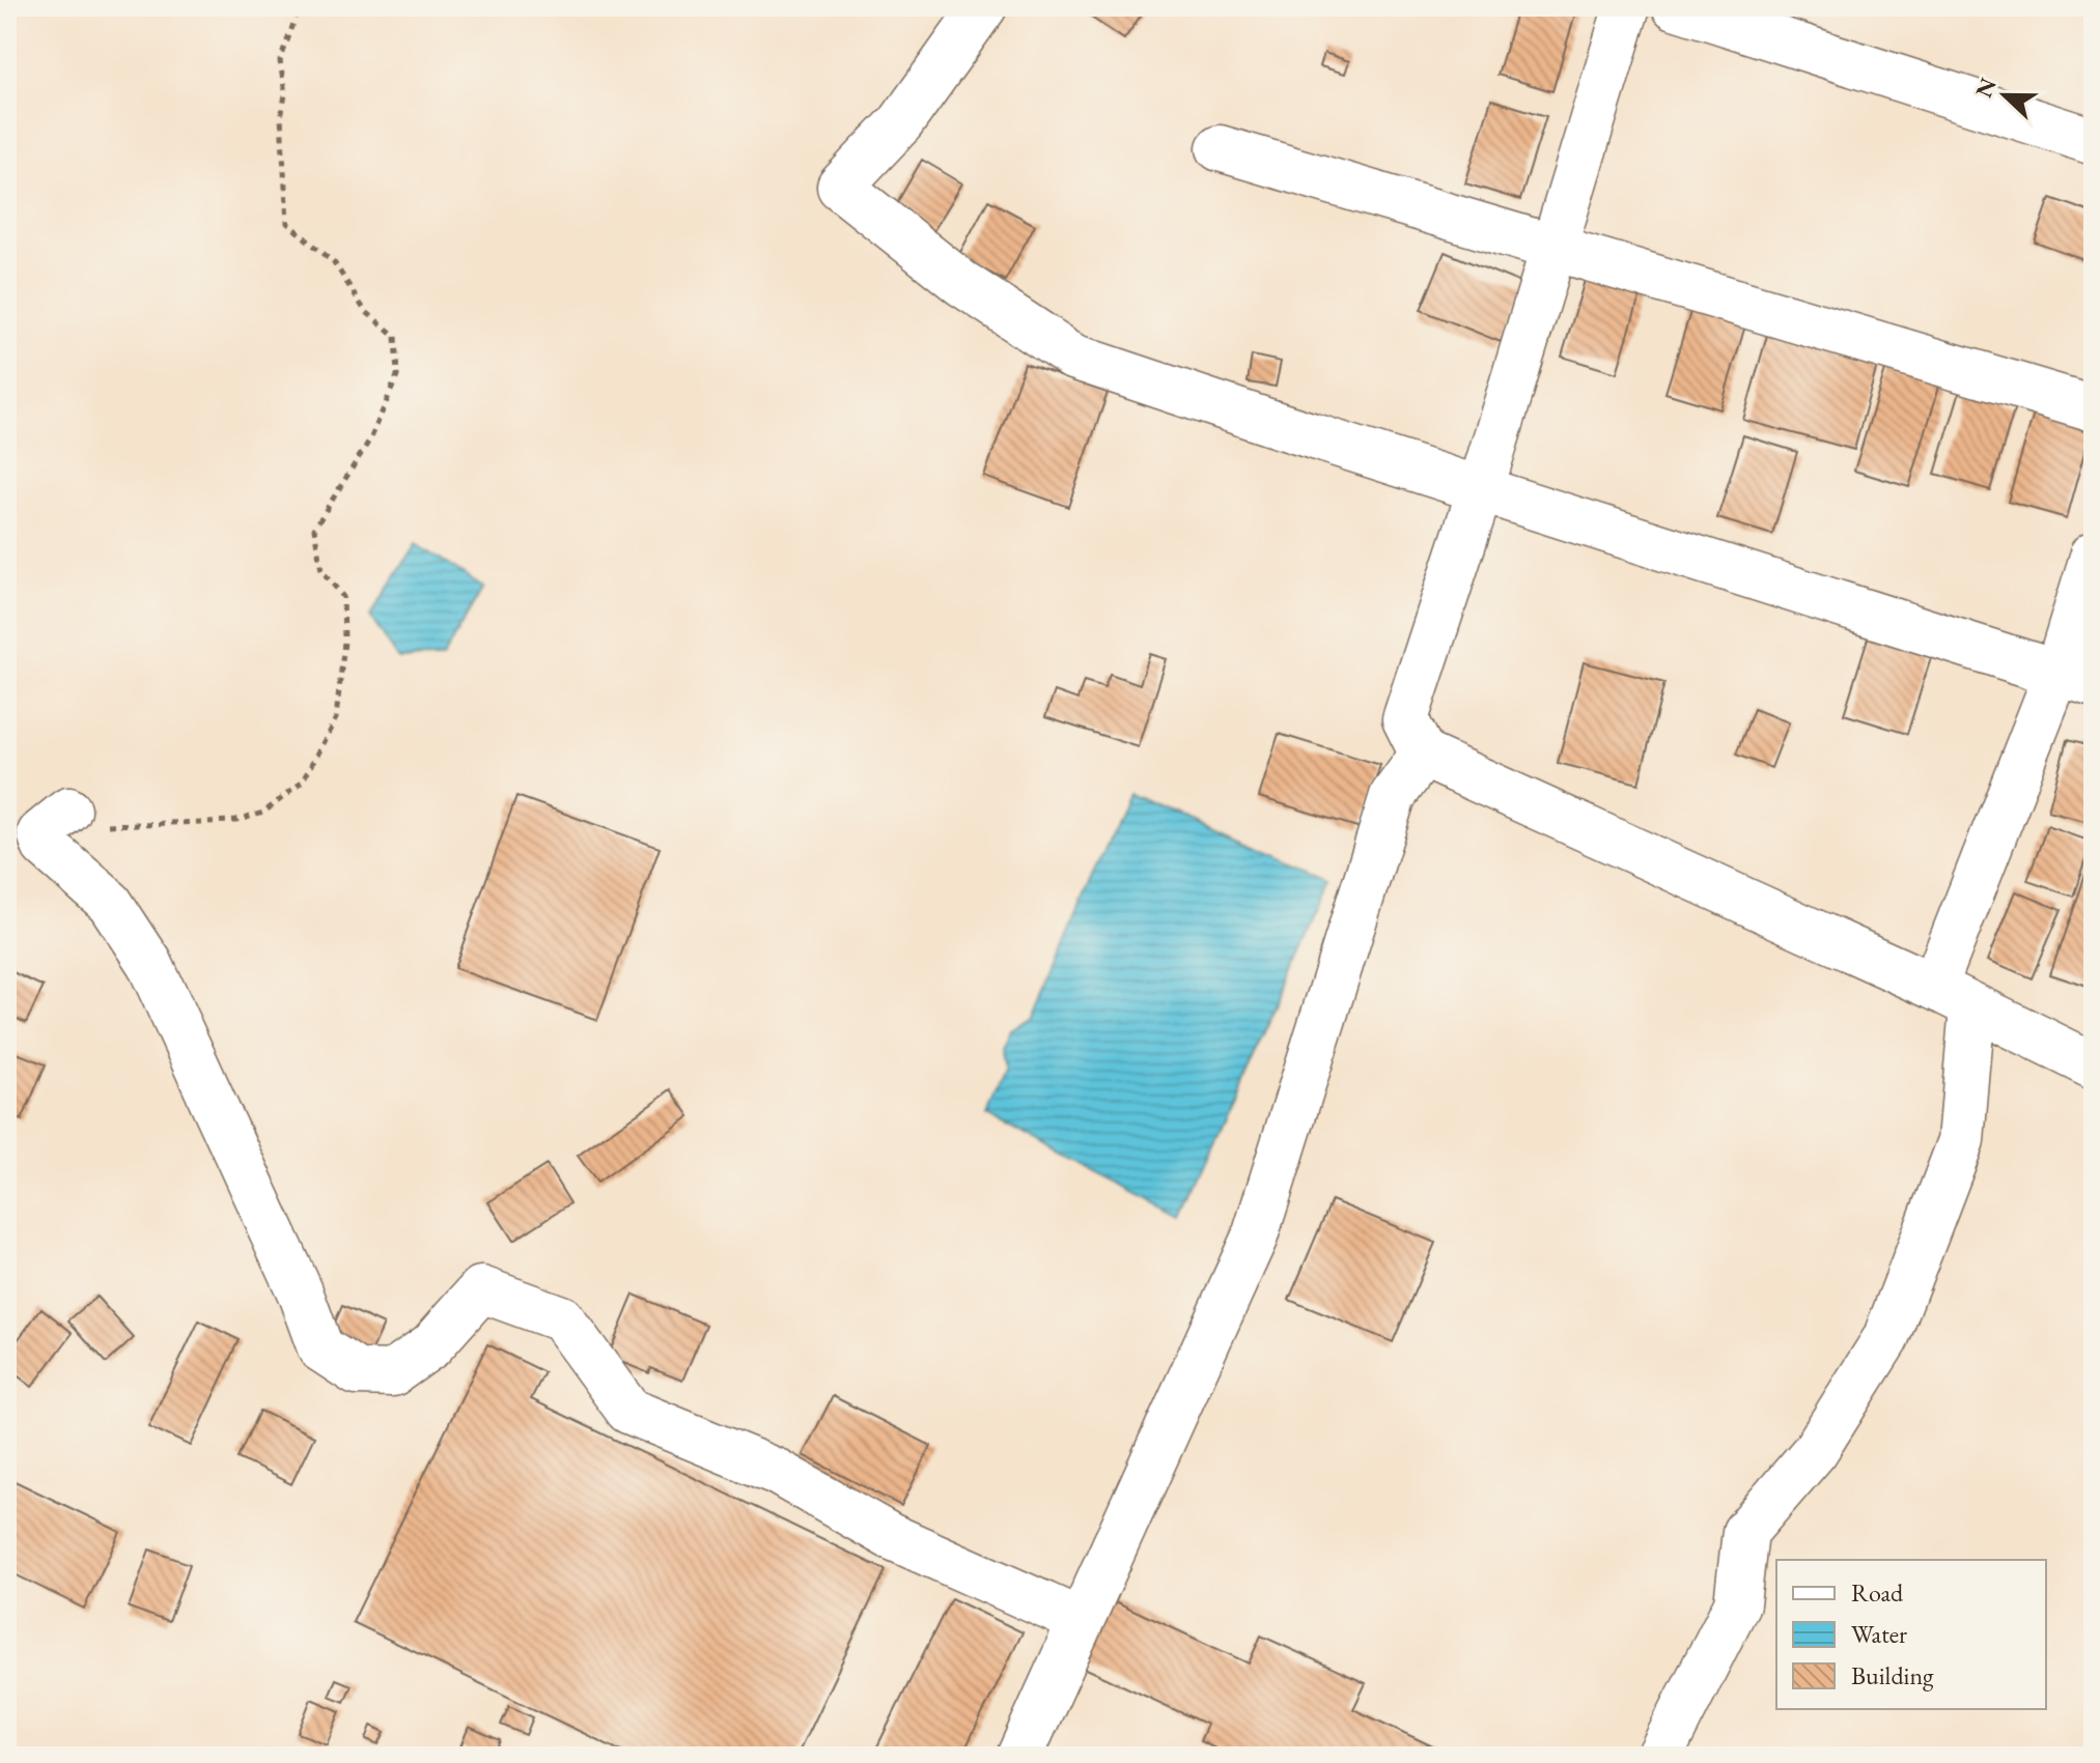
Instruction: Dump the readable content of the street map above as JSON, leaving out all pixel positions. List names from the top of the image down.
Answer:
{
  "legend": ["Road", "Water", "Building"],
  "north": "left"
}
